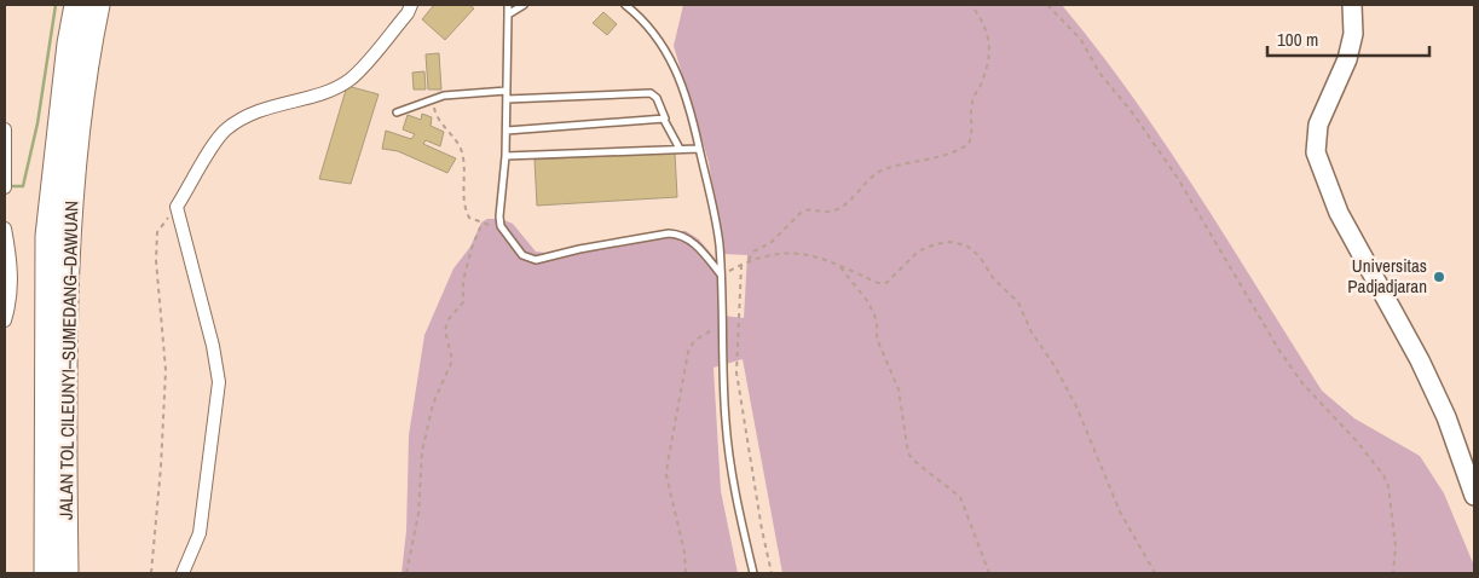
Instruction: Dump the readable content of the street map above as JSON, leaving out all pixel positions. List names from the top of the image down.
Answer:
{
  "streets": {
    "highway": ["JALAN TOL CILEUNYI–SUMEDANG–DAWUAN"]
  },
  "places": ["Universitas Padjadjaran"],
  "scale_bar": "100 m"
}
